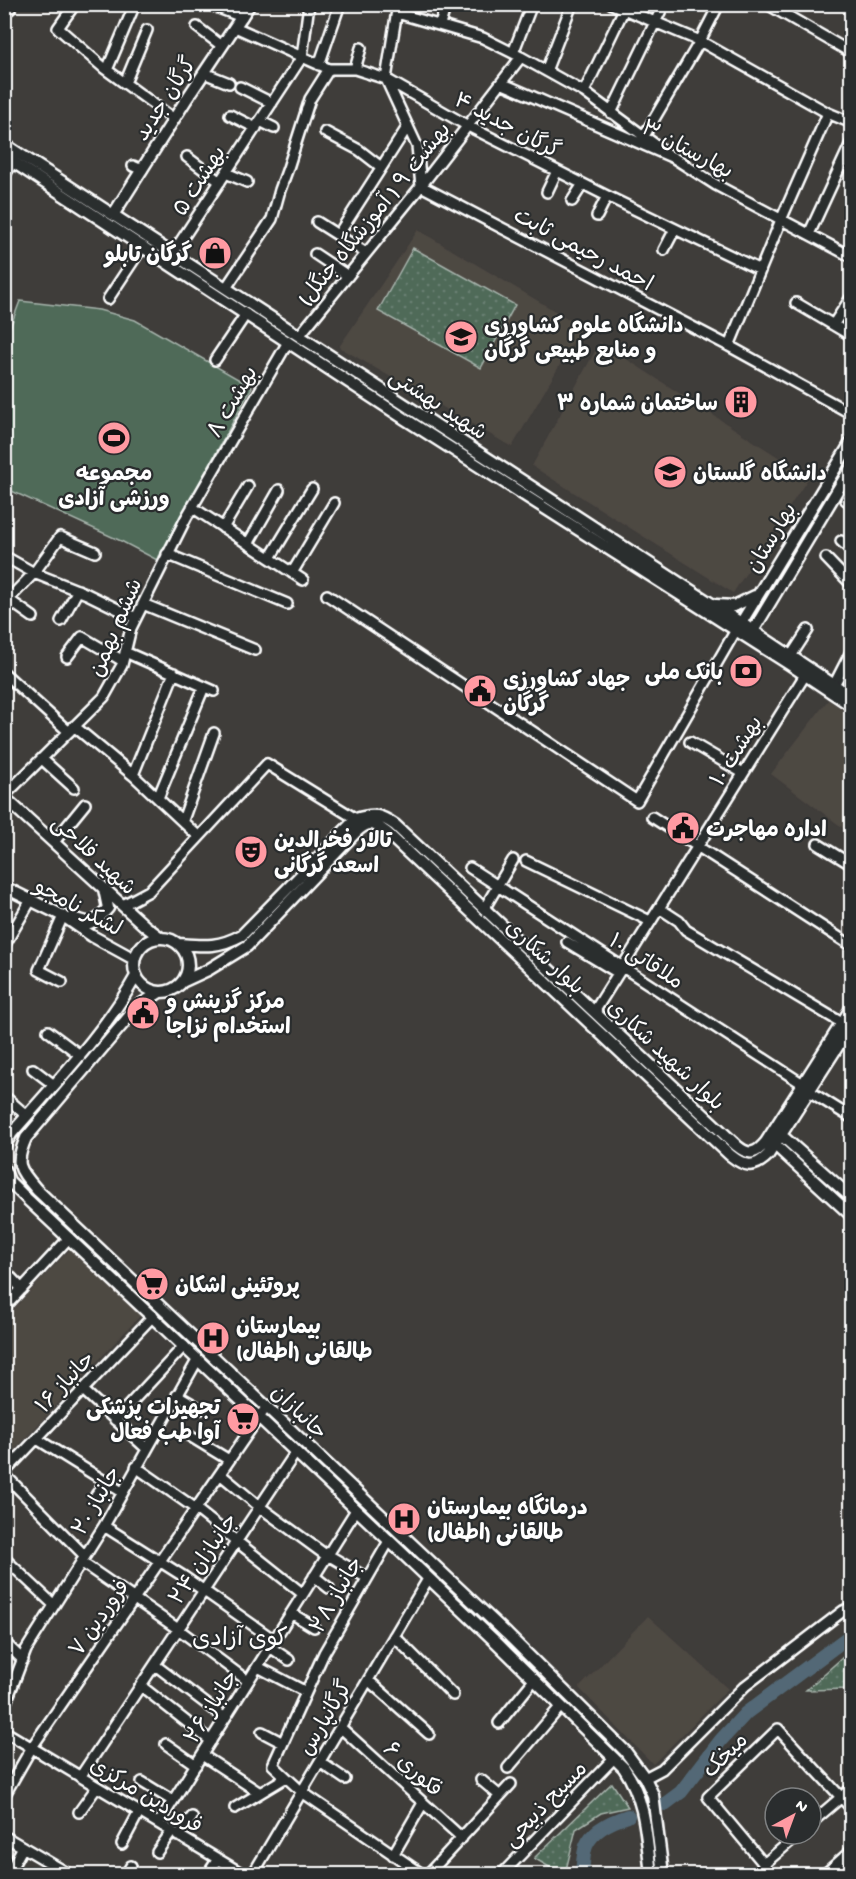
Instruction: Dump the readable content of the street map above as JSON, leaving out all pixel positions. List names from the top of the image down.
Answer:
{
  "streets": {
    "main road": [
      "گرگان جدید",
      "شهید بهشتی",
      "بهارستان",
      "شهید فلاحی",
      "لشکر نامجو",
      "بلوار شکاری",
      "بلوار شهید شکاری",
      "جانبازان"
    ],
    "street": [
      "گرگان جدید ۴",
      "بهارستان ۳",
      "بهشت ۵",
      "بهشت ۹ ( آموزشگاه جنگل)",
      "احمد رحیمی ثابت",
      "۸ بهشت",
      "ششم بهمن",
      "بهشت ۱۰",
      "۱۰ ملاقاتی",
      "جانباز ۱۶",
      "۲۰ جانباز",
      "جانبازان ۲۴",
      "جانباز ۲۸",
      "فروردین ۷",
      "جانباز ۲۶",
      "گرگانپارس",
      "میخک",
      "فکوری ۶",
      "فروردین مرکزی",
      "مسیح ذبیحی"
    ]
  },
  "crossings": [
    ["گرگان جدید", "گرگان جدید ۴"],
    ["گرگان جدید", "شهید بهشتی"],
    ["گرگان جدید ۴", "بهشت ۵"],
    ["گرگان جدید ۴", "بهشت ۹ ( آموزشگاه جنگل)"],
    ["بهارستان ۳", "بهشت ۹ ( آموزشگاه جنگل)"],
    ["بهشت ۵", "شهید بهشتی"],
    ["بهشت ۹ ( آموزشگاه جنگل)", "احمد رحیمی ثابت"],
    ["بهشت ۹ ( آموزشگاه جنگل)", "شهید بهشتی"],
    ["۸ بهشت", "شهید بهشتی"],
    ["۸ بهشت", "ششم بهمن"],
    ["شهید بهشتی", "بهارستان"],
    ["شهید بهشتی", "بهشت ۱۰"],
    ["ششم بهمن", "شهید فلاحی"],
    ["بهشت ۱۰", "۱۰ ملاقاتی"],
    ["بهشت ۱۰", "بلوار شهید شکاری"],
    ["شهید فلاحی", "لشکر نامجو"],
    ["شهید فلاحی", "بلوار شکاری"],
    ["شهید فلاحی", "جانبازان"],
    ["لشکر نامجو", "بلوار شکاری"],
    ["لشکر نامجو", "جانبازان"],
    ["بلوار شکاری", "۱۰ ملاقاتی"],
    ["بلوار شکاری", "بلوار شهید شکاری"],
    ["بلوار شکاری", "جانبازان"],
    ["جانباز ۱۶", "جانبازان"],
    ["جانبازان", "۲۰ جانباز"],
    ["جانبازان", "جانبازان ۲۴"],
    ["جانبازان", "جانباز ۲۸"],
    ["جانبازان", "فروردین ۷"],
    ["جانبازان", "جانباز ۲۶"],
    ["جانبازان", "گرگانپارس"],
    ["جانبازان", "مسیح ذبیحی"],
    ["جانبازان ۲۴", "فروردین مرکزی"],
    ["فروردین ۷", "فروردین مرکزی"],
    ["جانباز ۲۶", "فروردین مرکزی"],
    ["گرگانپارس", "فکوری ۶"]
  ],
  "districts": ["کوی آزادی"],
  "places": {
    "shop": ["گرگان تابلو"],
    "school or university": ["دانشگاه علوم کشاورزی و منابع طبیعی گرگان", "دانشگاه گلستان"],
    "building": ["ساختمان شماره ۳"],
    "sports": ["مجموعه ورزشی آزادی"],
    "bank": ["بانک ملی"],
    "public building": ["جهاد کشاورزی گرگان", "اداره مهاجرت", "مرکز گزینش و استخدام نزاجا"],
    "theatre": ["تالار فخرالدین اسعد گرگانی"],
    "supermarket": ["پروتئینی اشکان", "تجهیزات پزشکی آوا طب فعال"],
    "hospital": ["بیمارستان طالقانی (اطفال)", "درمانگاه بیمارستان طالقانی (اطفال)"]
  },
  "north": "top right"
}
